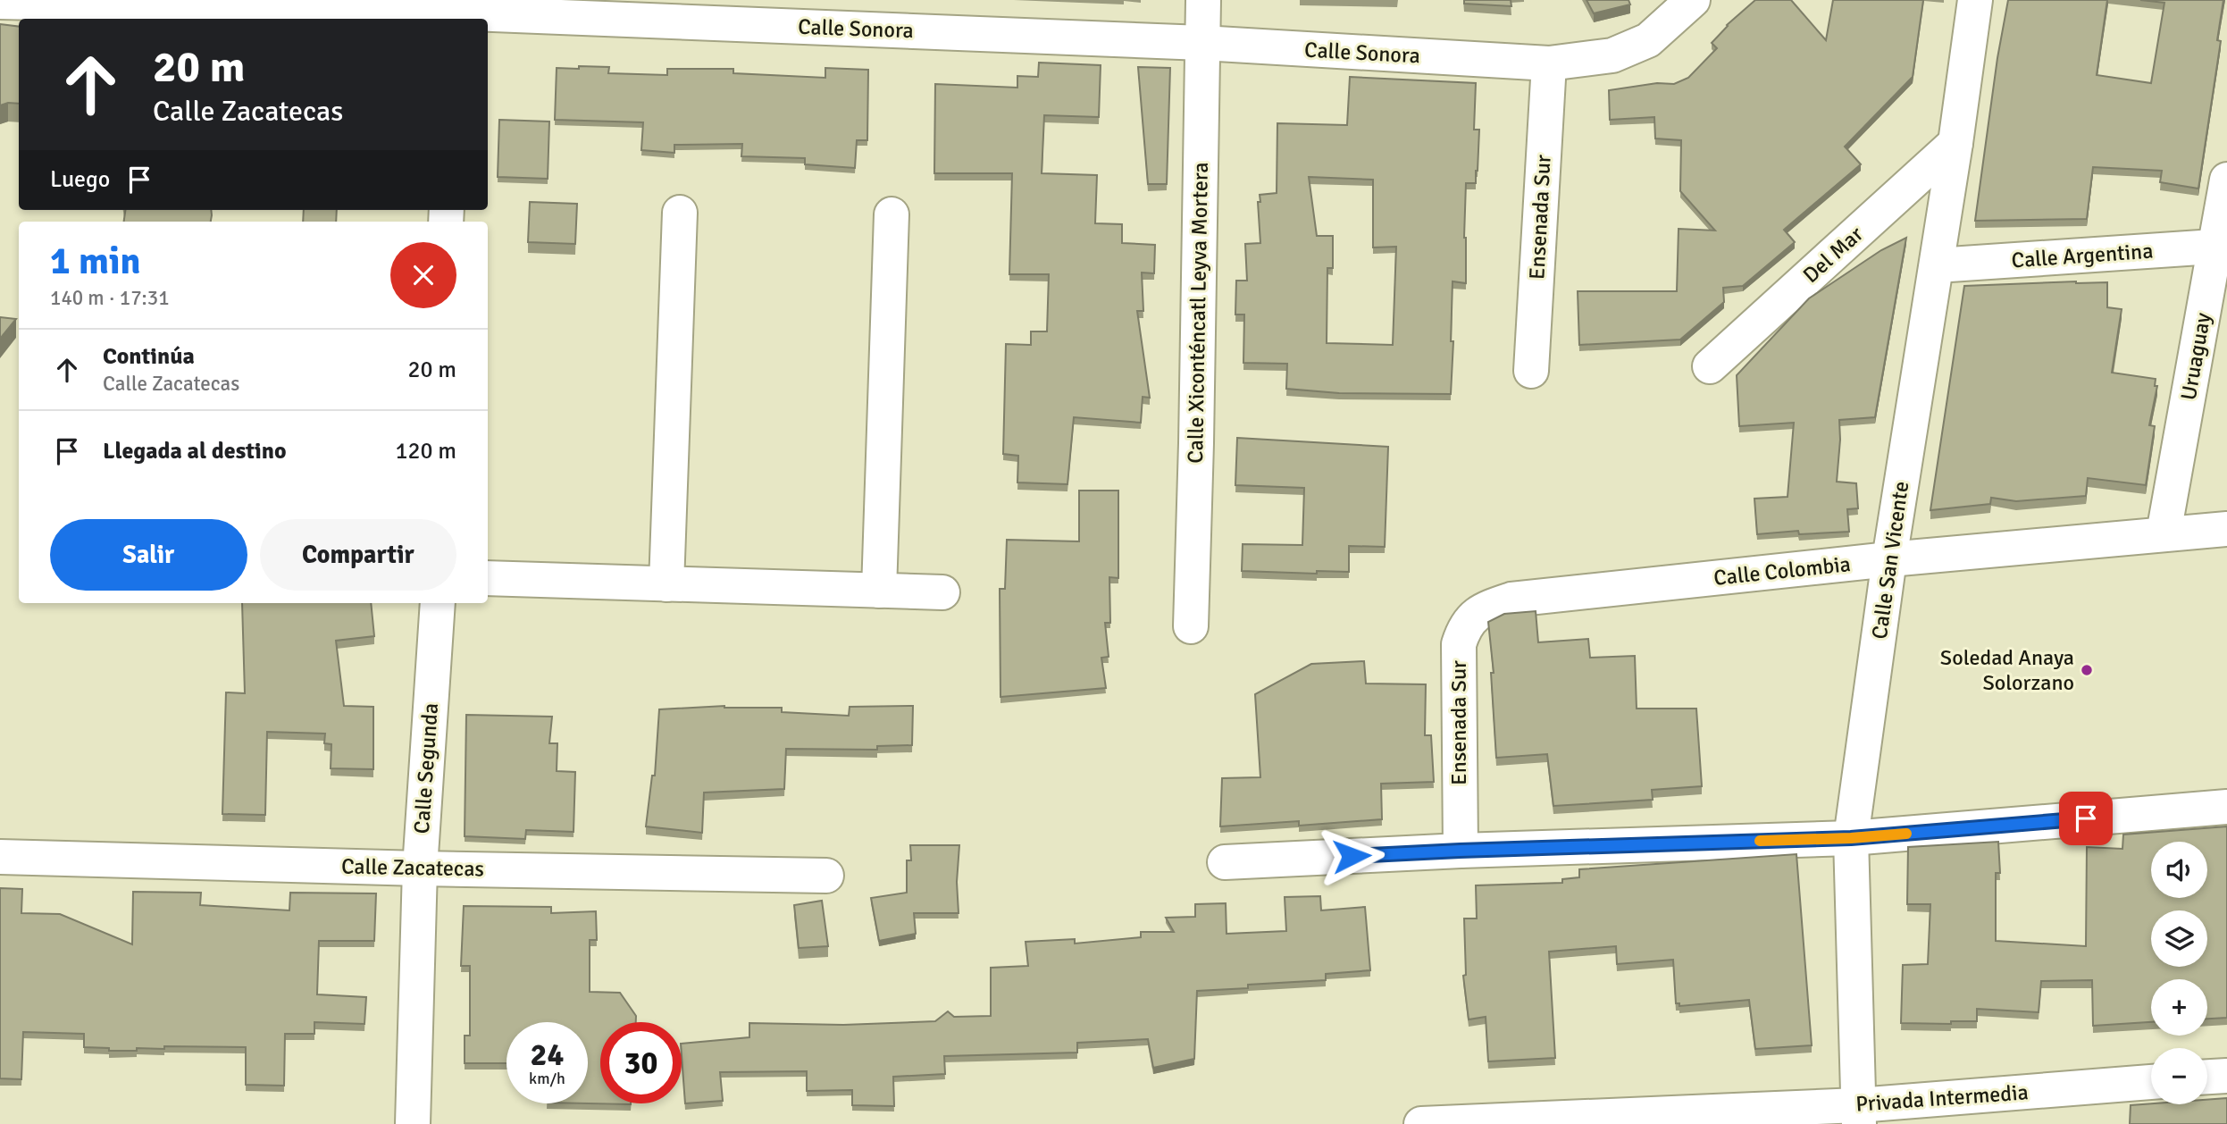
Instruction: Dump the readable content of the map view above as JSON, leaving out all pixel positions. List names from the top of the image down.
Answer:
{
  "streets": {
    "street": [
      "Calle Sonora",
      "Ensenada Sur",
      "Del Mar",
      "Calle Argentina",
      "Calle Xiconténcatl Leyva Mortera",
      "Uruaguay",
      "Calle San Vicente",
      "Calle Colombia",
      "Calle Segunda",
      "Calle Zacatecas",
      "Privada Intermedia"
    ]
  },
  "crossings": [
    ["Calle Sonora", "Ensenada Sur"],
    ["Calle Sonora", "Calle Xiconténcatl Leyva Mortera"],
    ["Ensenada Sur", "Calle Colombia"],
    ["Del Mar", "Calle San Vicente"],
    ["Calle Argentina", "Uruaguay"],
    ["Calle Argentina", "Calle San Vicente"],
    ["Uruaguay", "Calle Colombia"],
    ["Calle San Vicente", "Calle Colombia"],
    ["Calle San Vicente", "Privada Intermedia"],
    ["Calle Segunda", "Calle Zacatecas"]
  ],
  "places": ["Soledad Anaya Solorzano"],
  "page": {
    "turn": ["20 m", "Calle Zacatecas"],
    "then": "Luego",
    "heading": ["1 min", "140 m · 17:31"],
    "list": [
      {
        "name": "Continúa",
        "note": "Calle Zacatecas",
        "value": "20 m"
      },
      {
        "name": "Llegada al destino",
        "value": "120 m"
      }
    ],
    "buttons": ["Salir", "Compartir"],
    "map_buttons": ["+", "−"],
    "speed": "24 km/h",
    "limit": "30"
  }
}
